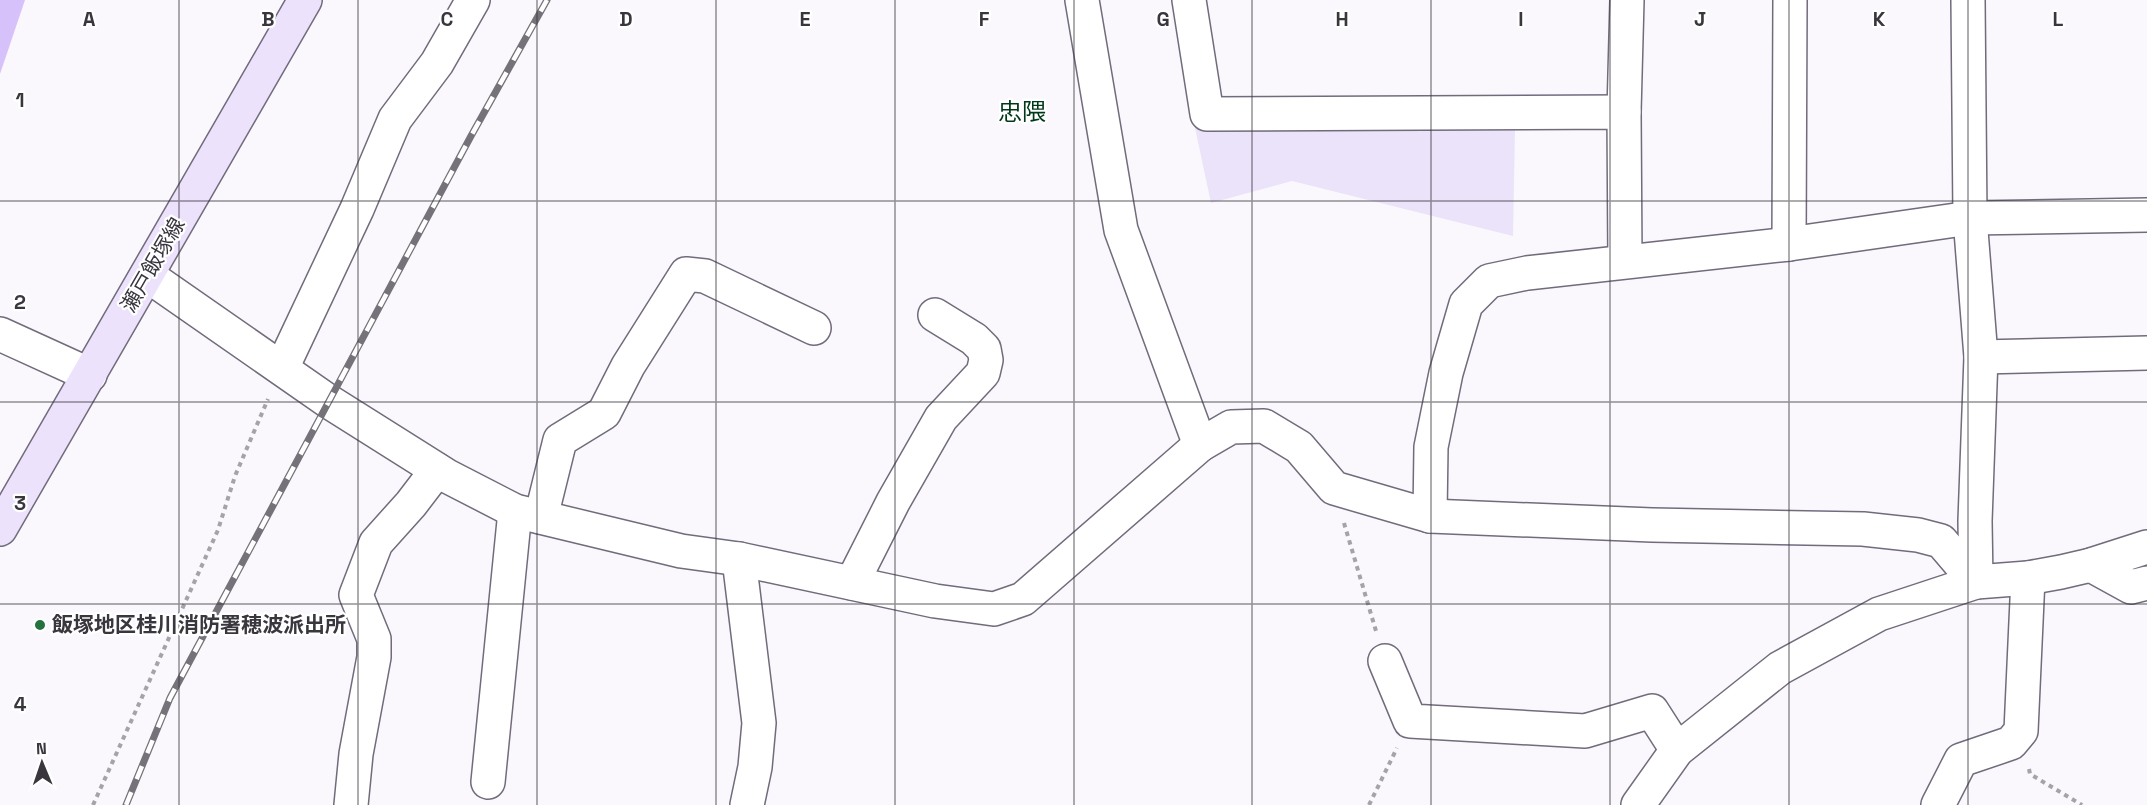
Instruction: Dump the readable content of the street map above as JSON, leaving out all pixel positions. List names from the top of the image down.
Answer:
{
  "streets": {
    "main road": ["瀬戸飯塚線"]
  },
  "districts": ["忠隈"],
  "places": ["飯塚地区桂川消防署穂波派出所"],
  "north": "top",
  "grid": {
    "columns": [
      "A",
      "B",
      "C",
      "D",
      "E",
      "F",
      "G",
      "H",
      "I",
      "J",
      "K",
      "L"
    ],
    "rows": [
      "1",
      "2",
      "3",
      "4"
    ]
  }
}
